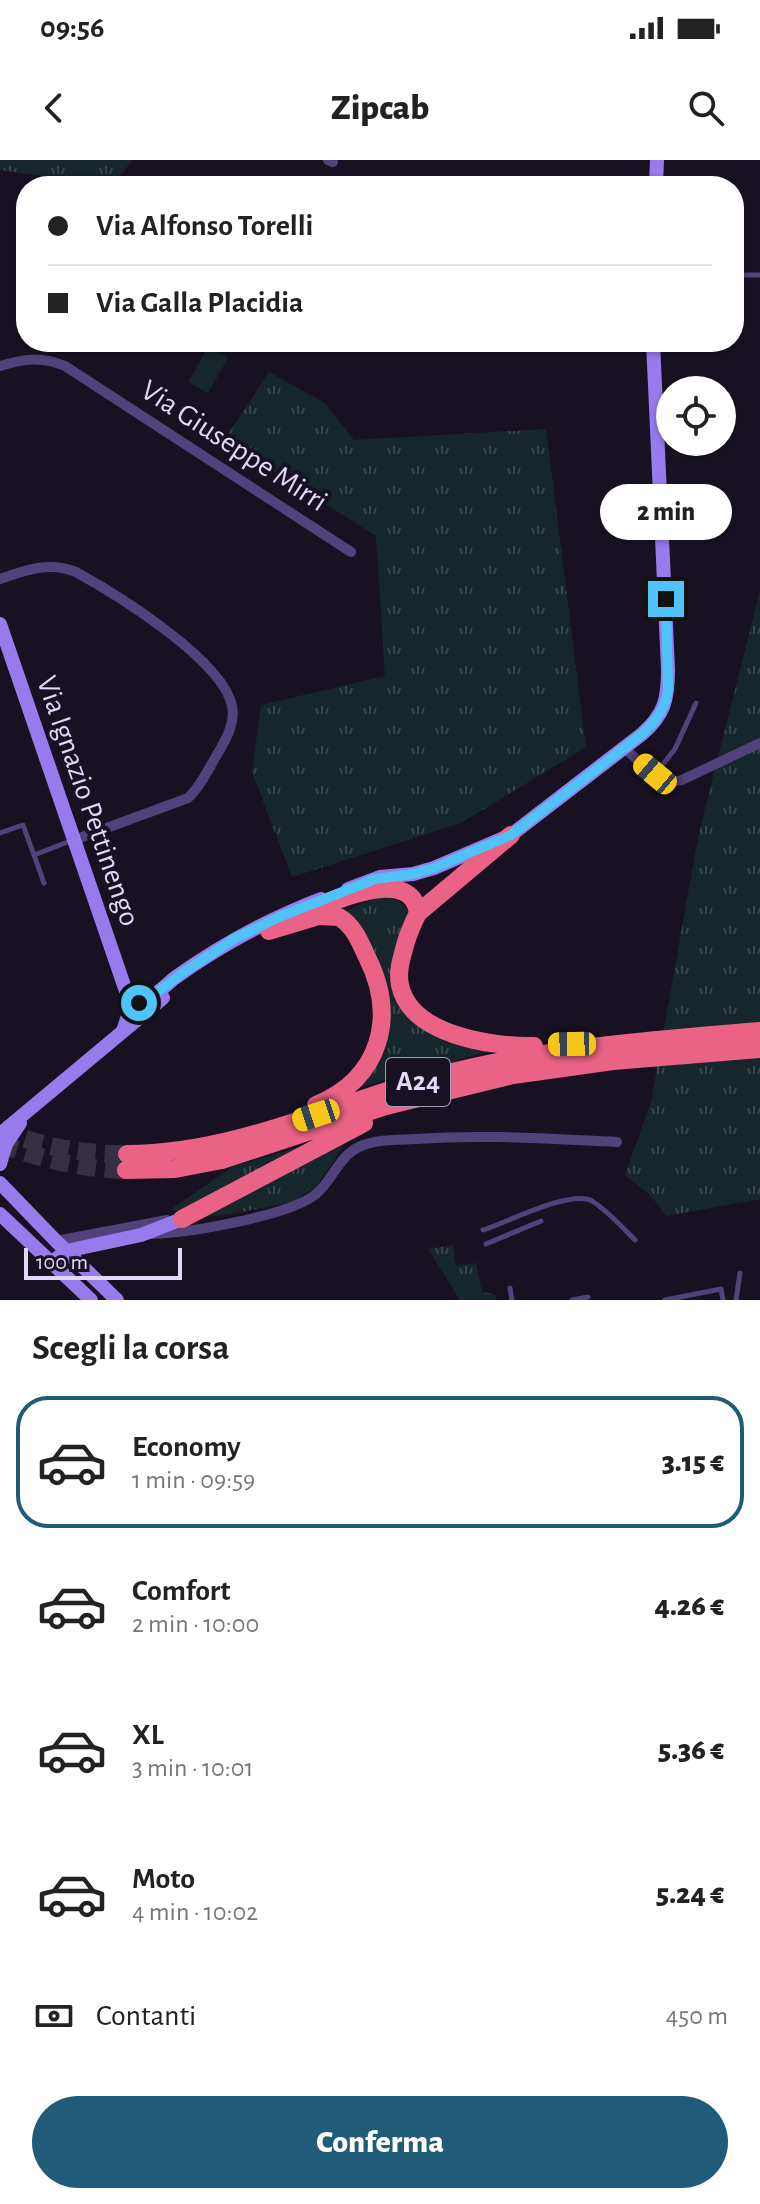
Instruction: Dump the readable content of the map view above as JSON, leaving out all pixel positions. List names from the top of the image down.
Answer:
{
  "streets": {
    "highway": ["A24"],
    "main road": ["Via Ignazio Pettinengo"],
    "street": ["Via Giuseppe Mirri"]
  },
  "scale_bar": "100 m",
  "page": {
    "status": "09:56",
    "header": "Zipcab",
    "banner": ["Via Alfonso Torelli", "Via Galla Placidia"],
    "bubble": "2 min",
    "scale": "100 m",
    "heading": "Scegli la corsa",
    "list": [
      {
        "name": "Economy",
        "note": "1 min · 09:59",
        "value": "3.15 €"
      },
      {
        "name": "Comfort",
        "note": "2 min · 10:00",
        "value": "4.26 €"
      },
      {
        "name": "XL",
        "note": "3 min · 10:01",
        "value": "5.36 €"
      },
      {
        "name": "Moto",
        "note": "4 min · 10:02",
        "value": "5.24 €"
      }
    ],
    "pay": ["Contanti", "450 m"],
    "buttons": "Conferma"
  }
}
